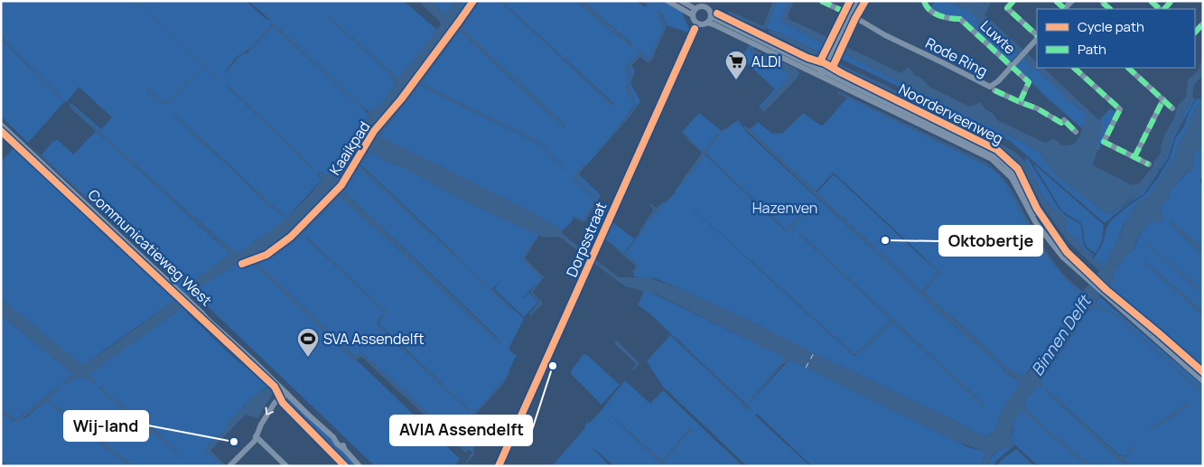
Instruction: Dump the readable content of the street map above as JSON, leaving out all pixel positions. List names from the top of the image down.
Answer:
{
  "streets": {
    "street": [
      "Luwte",
      "Rode Ring",
      "Noorderveenweg",
      "Dorpsstraat",
      "Communicatieweg West"
    ],
    "cycle path": ["Kaaikpad"]
  },
  "crossings": [
    ["Luwte", "Rode Ring"],
    ["Noorderveenweg", "Dorpsstraat"]
  ],
  "water": ["Binnen Delft"],
  "parks": ["Hazenven"],
  "places": {
    "supermarket": ["ALDI"],
    "other": ["Oktobertje", "AVIA Assendelft", "Wij-land"],
    "sports": ["SVA Assendelft"]
  },
  "legend": ["Cycle path", "Path"]
}
